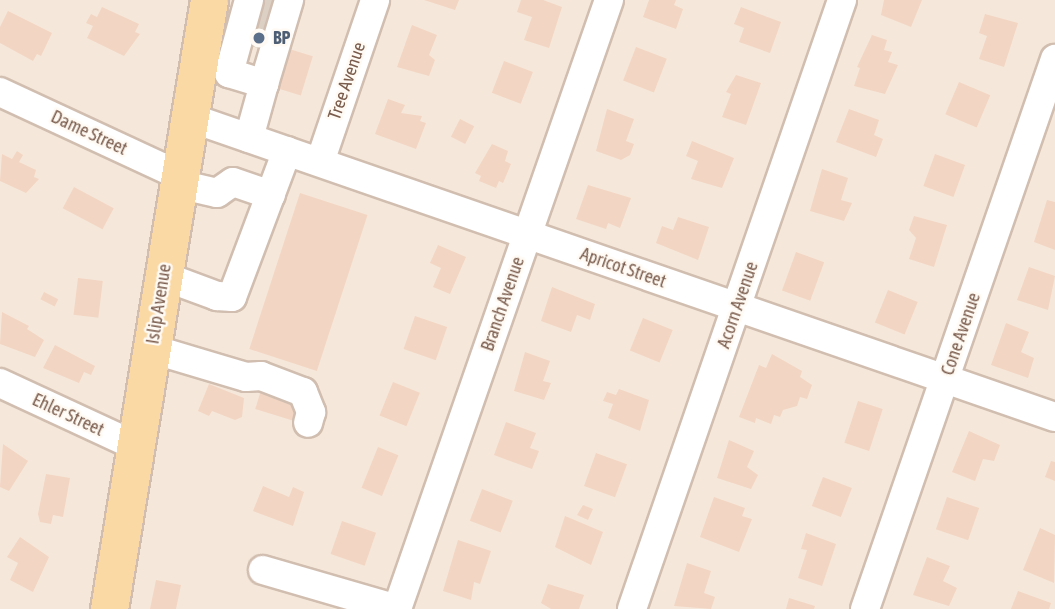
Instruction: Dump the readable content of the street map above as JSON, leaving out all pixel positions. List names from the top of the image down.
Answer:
{
  "streets": {
    "main road": ["Islip Avenue"],
    "street": [
      "Tree Avenue",
      "Dame Street",
      "Apricot Street",
      "Branch Avenue",
      "Acorn Avenue",
      "Cone Avenue",
      "Ehler Street"
    ]
  },
  "crossings": [
    ["Tree Avenue", "Apricot Street"],
    ["Dame Street", "Islip Avenue"],
    ["Apricot Street", "Islip Avenue"],
    ["Apricot Street", "Branch Avenue"],
    ["Apricot Street", "Acorn Avenue"],
    ["Apricot Street", "Cone Avenue"],
    ["Islip Avenue", "Ehler Street"]
  ],
  "places": ["BP"]
}
